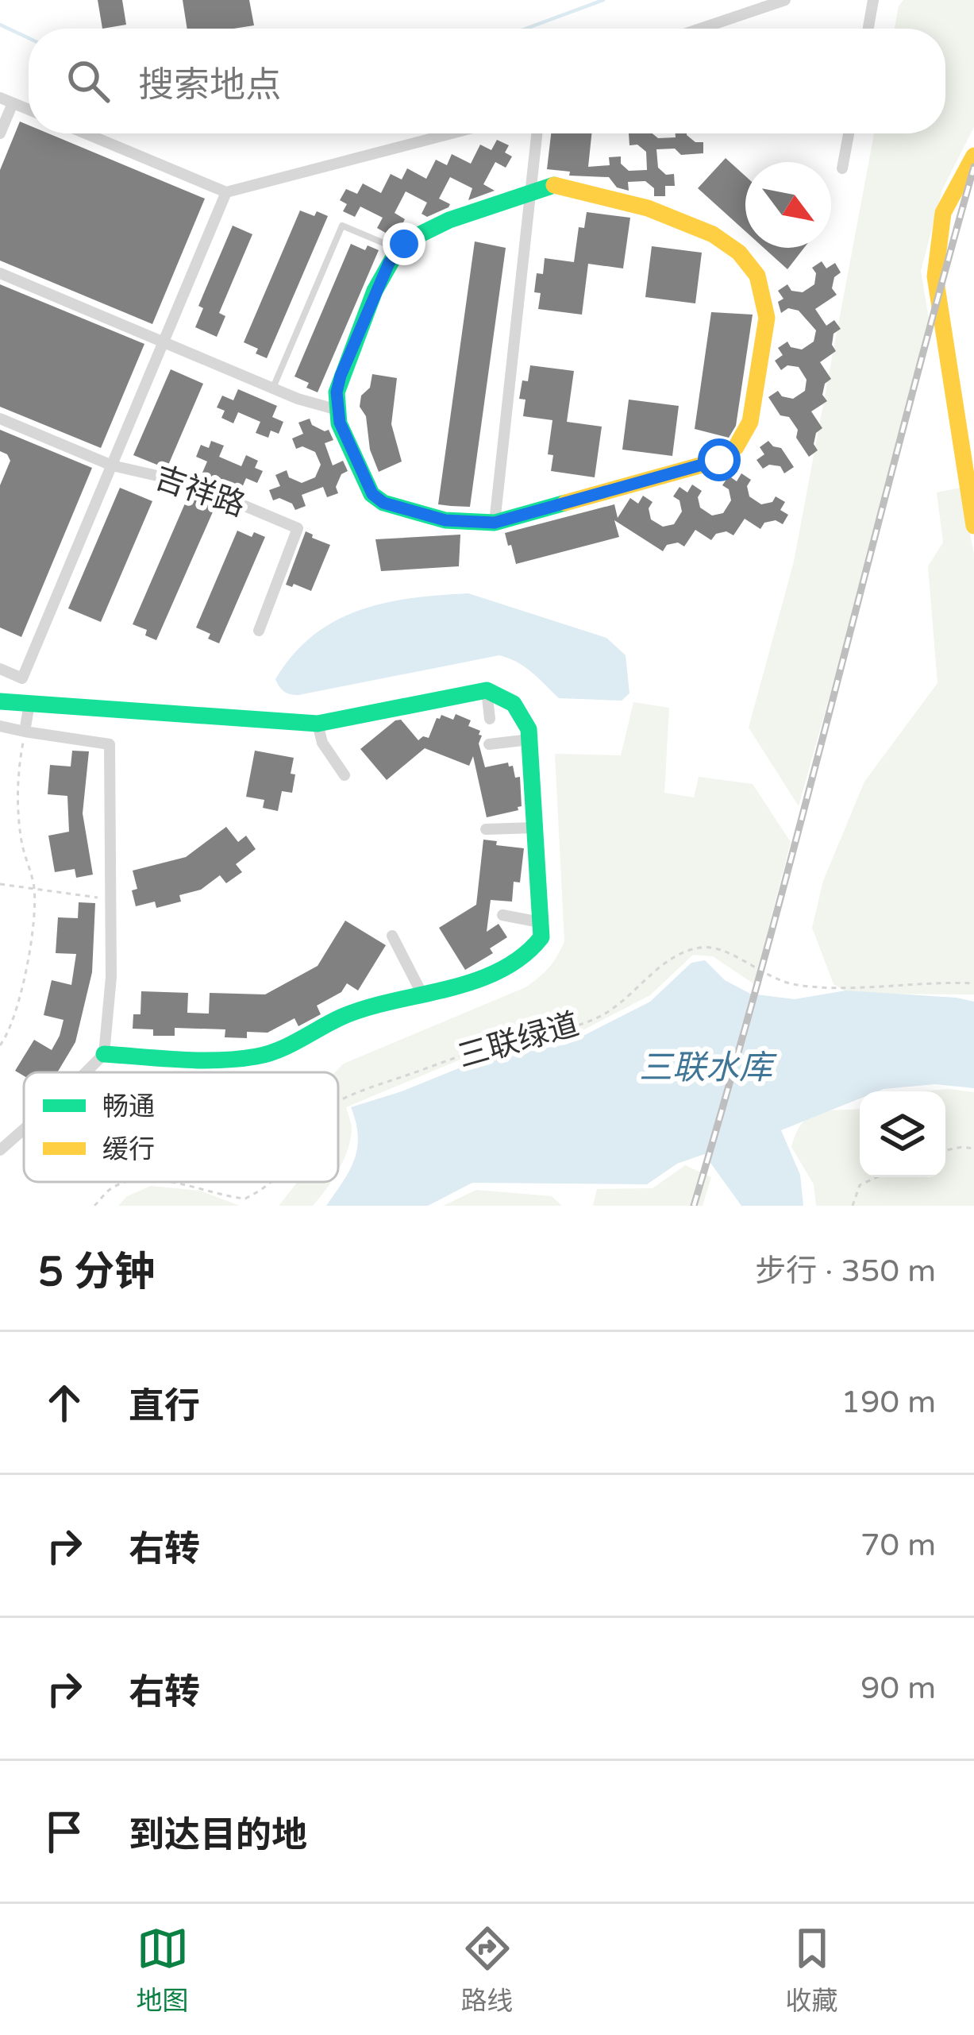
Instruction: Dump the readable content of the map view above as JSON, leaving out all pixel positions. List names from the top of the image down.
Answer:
{
  "streets": {
    "street": ["吉祥路"],
    "path": ["三联绿道"]
  },
  "water": ["三联水库"],
  "legend": ["畅通", "缓行"],
  "north": "bottom right",
  "page": {
    "search": "搜索地点",
    "heading": ["5 分钟", "步行 · 350 m"],
    "list": [
      ["直行", "190 m"],
      ["右转", "70 m"],
      ["右转", "90 m"],
      "到达目的地"
    ],
    "nav": ["地图", "路线", "收藏"]
  }
}
